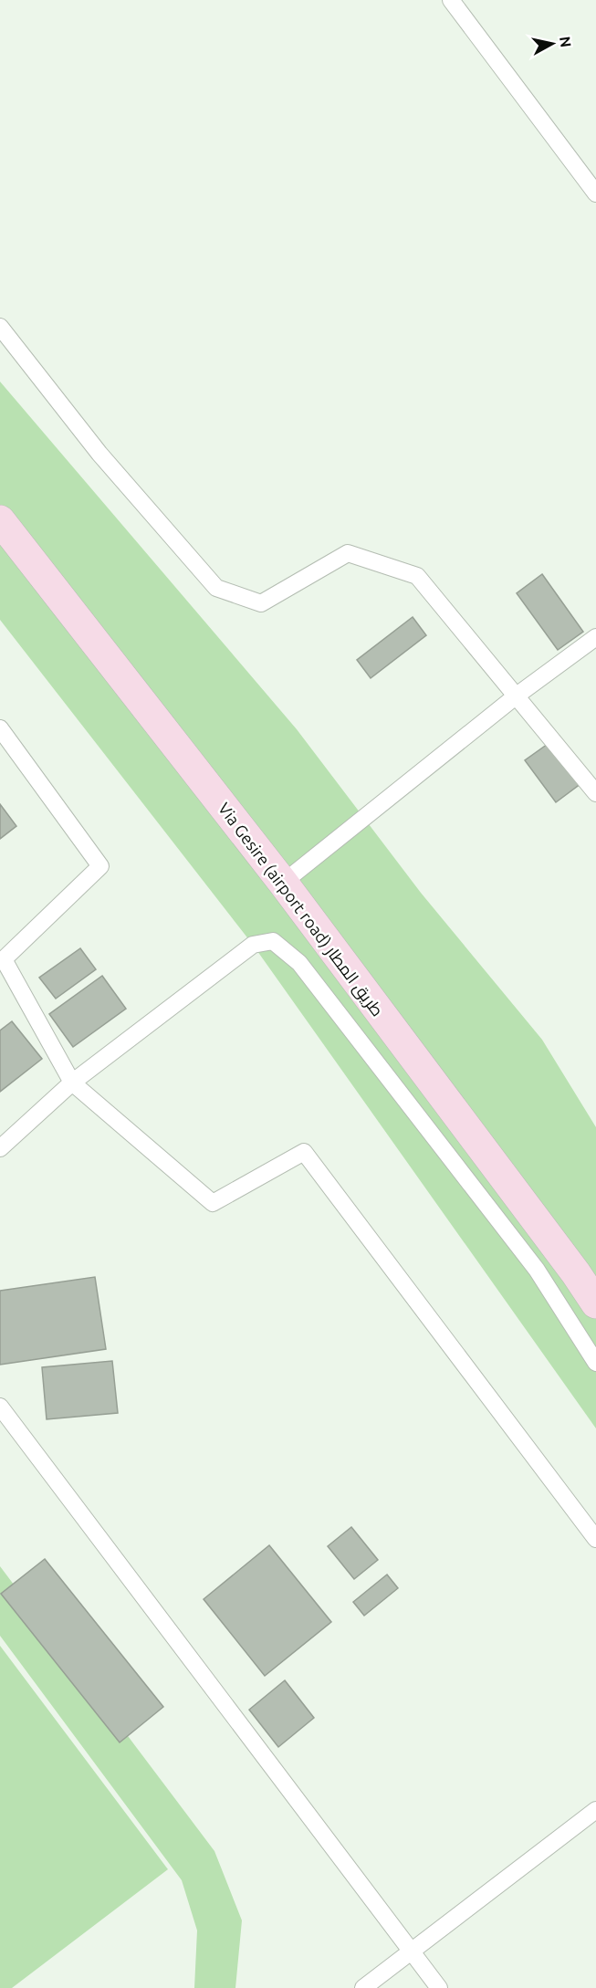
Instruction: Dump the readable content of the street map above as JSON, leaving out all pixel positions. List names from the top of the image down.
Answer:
{
  "streets": {
    "main road": ["Via Gesire (airport road) طريق المطار"]
  },
  "north": "right"
}
